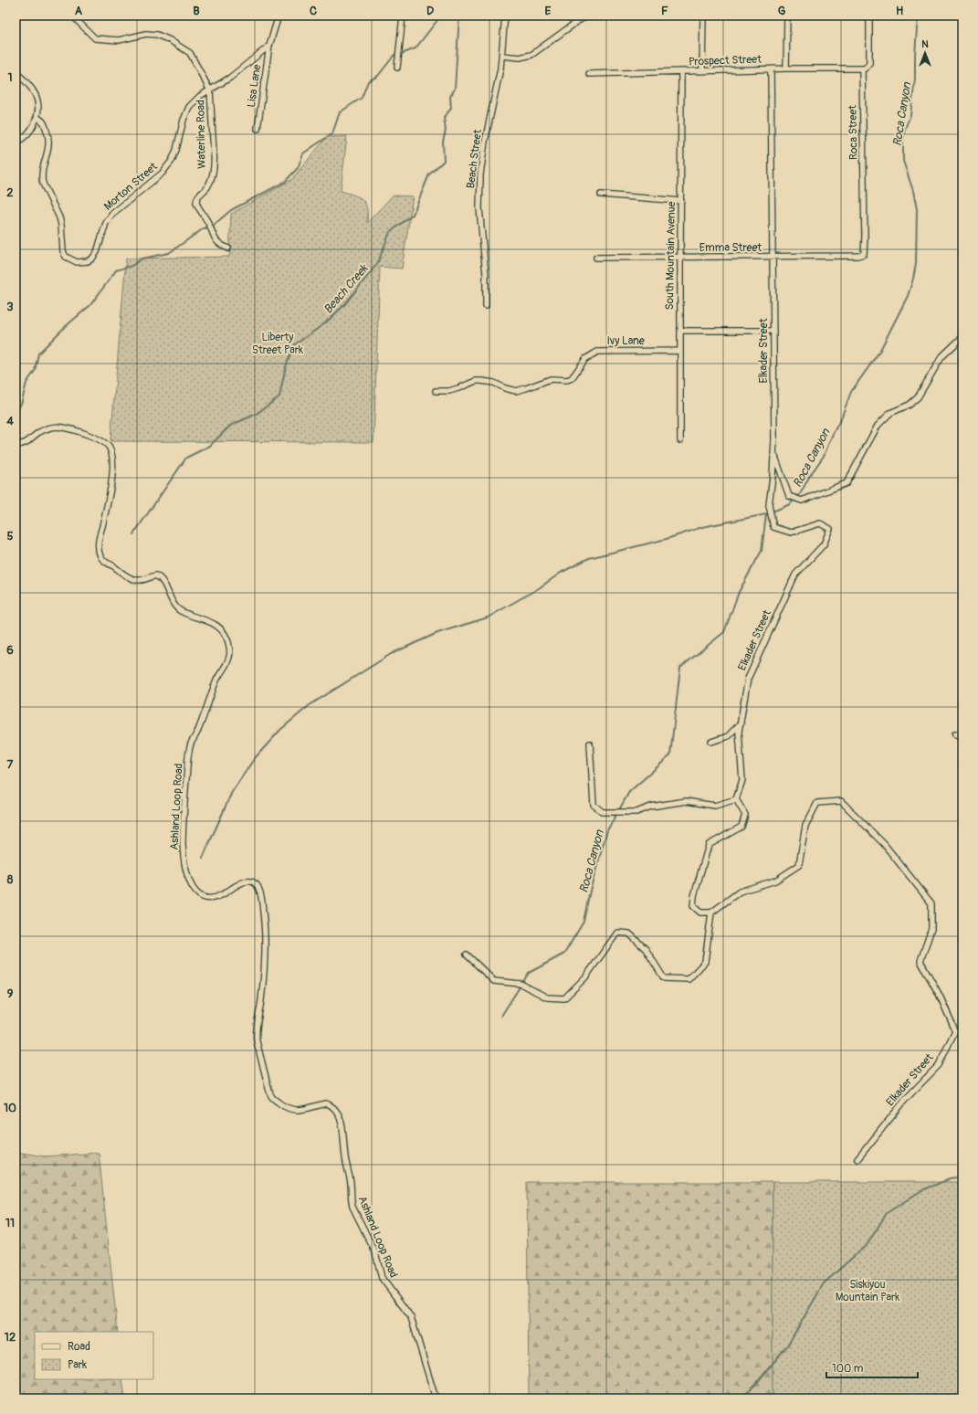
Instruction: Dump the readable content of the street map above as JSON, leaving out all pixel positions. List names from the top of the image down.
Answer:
{
  "streets": {
    "street": [
      "Prospect Street",
      "Lisa Lane",
      "Roca Street",
      "Waterline Road",
      "Beach Street",
      "Morton Street",
      "Emma Street",
      "South Mountain Avenue",
      "Ivy Lane",
      "Elkader Street",
      "Ashland Loop Road"
    ]
  },
  "crossings": [
    ["Prospect Street", "Roca Street"],
    ["Prospect Street", "South Mountain Avenue"],
    ["Prospect Street", "Elkader Street"],
    ["Lisa Lane", "Morton Street"],
    ["Roca Street", "Emma Street"],
    ["Waterline Road", "Morton Street"],
    ["Emma Street", "South Mountain Avenue"],
    ["Emma Street", "Elkader Street"],
    ["South Mountain Avenue", "Ivy Lane"]
  ],
  "water": ["Roca Canyon", "Beach Creek"],
  "parks": ["Liberty Street Park", "Siskiyou Mountain Park"],
  "legend": ["Road", "Park"],
  "scale_bar": "100 m",
  "north": "top",
  "grid": {
    "columns": [
      "A",
      "B",
      "C",
      "D",
      "E",
      "F",
      "G",
      "H"
    ],
    "rows": [
      "1",
      "2",
      "3",
      "4",
      "5",
      "6",
      "7",
      "8",
      "9",
      "10",
      "11",
      "12"
    ]
  }
}
